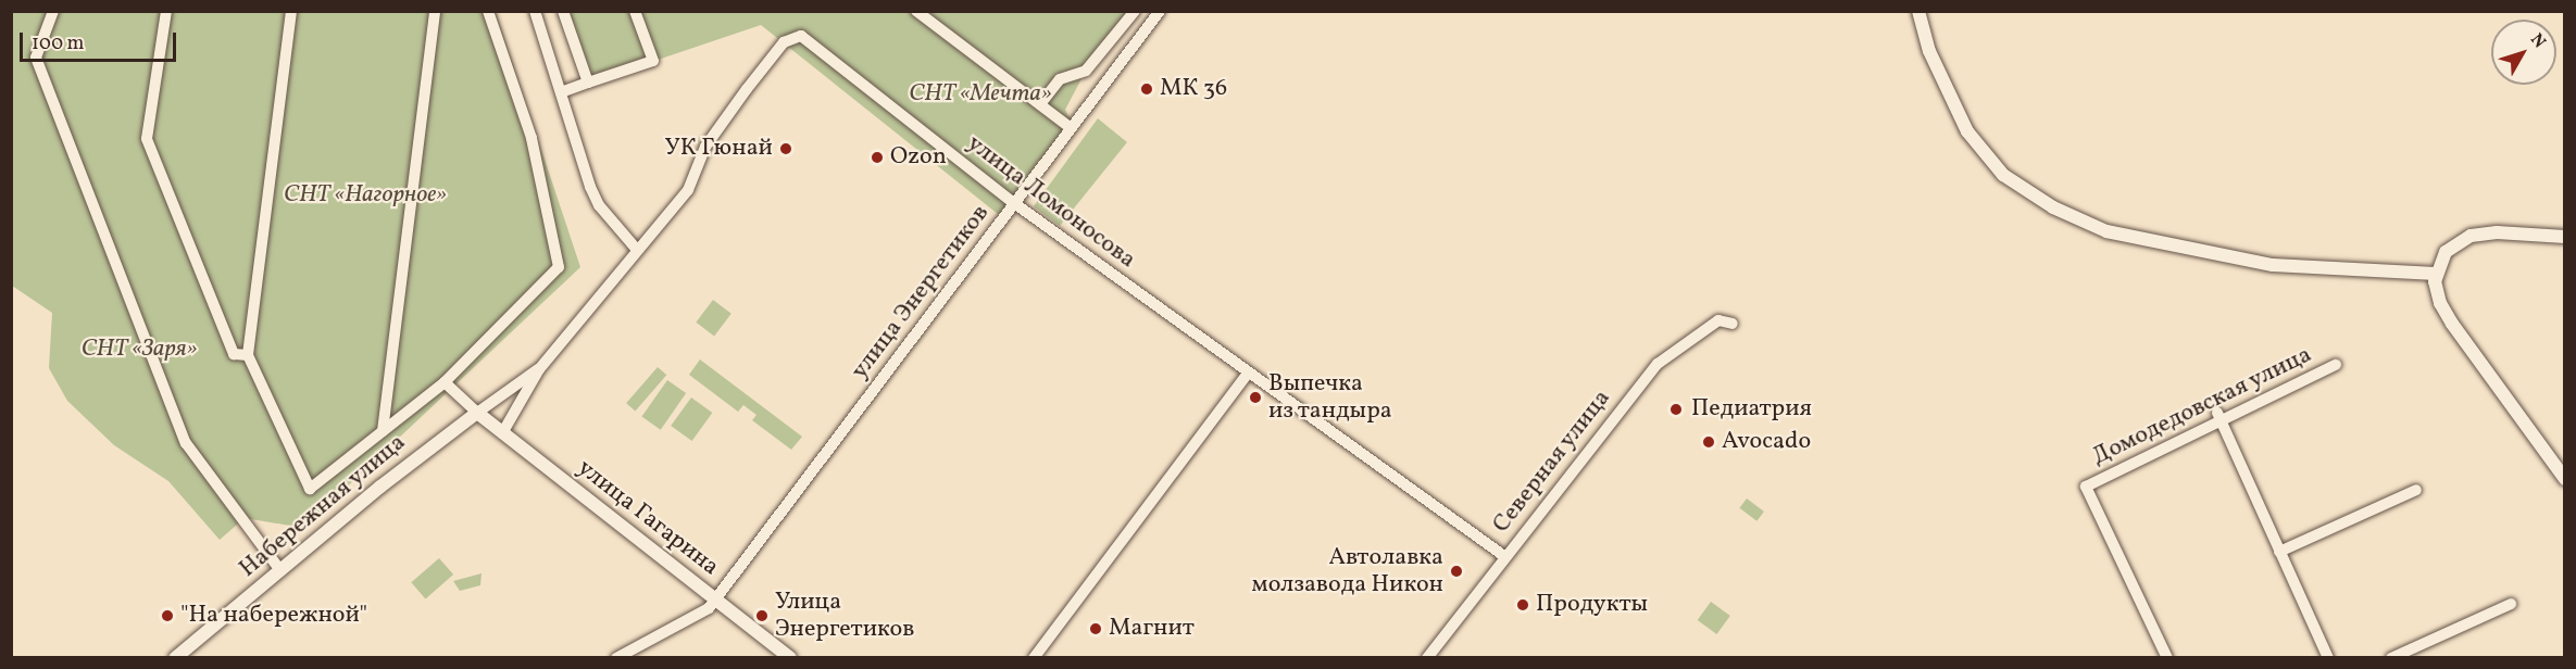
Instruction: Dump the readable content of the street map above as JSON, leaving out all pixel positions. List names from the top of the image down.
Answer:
{
  "streets": {
    "street": [
      "улица Ломоносова",
      "улица Энергетиков",
      "Домодедовская улица",
      "Северная улица",
      "Набережная улица",
      "улица Гагарина"
    ]
  },
  "crossings": [
    ["улица Ломоносова", "улица Энергетиков"],
    ["улица Ломоносова", "Северная улица"],
    ["улица Ломоносова", "Набережная улица"],
    ["улица Энергетиков", "улица Гагарина"],
    ["Набережная улица", "улица Гагарина"]
  ],
  "parks": ["СНТ «Мечта»", "СНТ «Нагорное»", "СНТ «Заря»"],
  "places": [
    "МК 36",
    "УК Гюнай",
    "Ozon",
    "Выпечка из тандыра",
    "Педиатрия",
    "Avocado",
    "Автолавка молзавода Никон",
    "Продукты",
    "\"На набережной\"",
    "Улица Энергетиков",
    "Магнит"
  ],
  "scale_bar": "100 m",
  "north": "top right"
}
